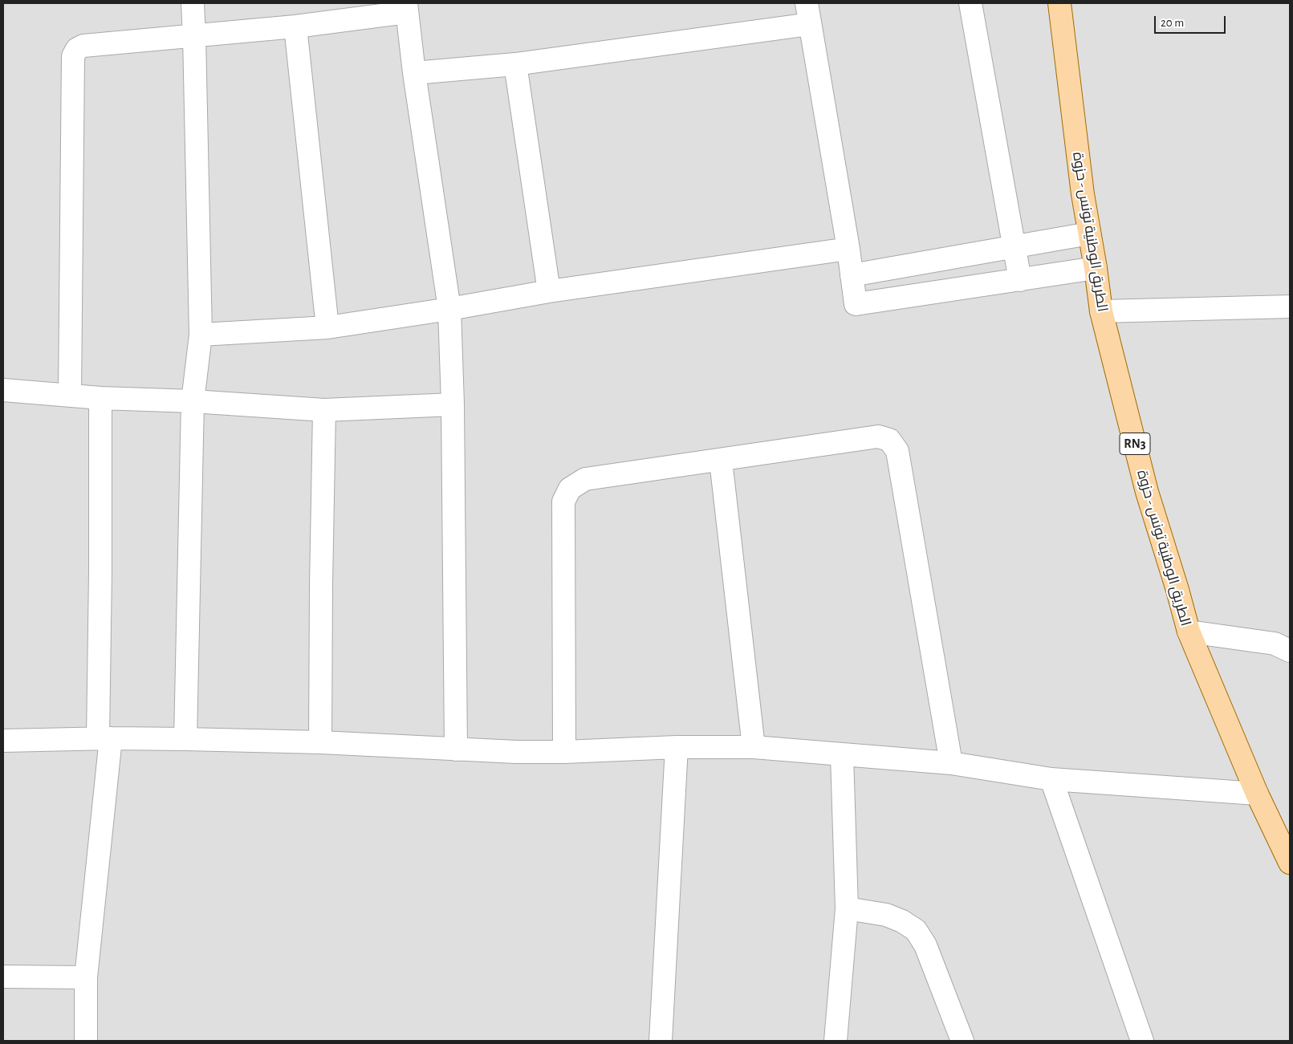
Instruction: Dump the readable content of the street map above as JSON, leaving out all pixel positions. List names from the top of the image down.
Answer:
{
  "streets": {
    "main road": ["الطريق الوطنية تونس - حزوة", "RN3"]
  },
  "scale_bar": "20 m"
}
